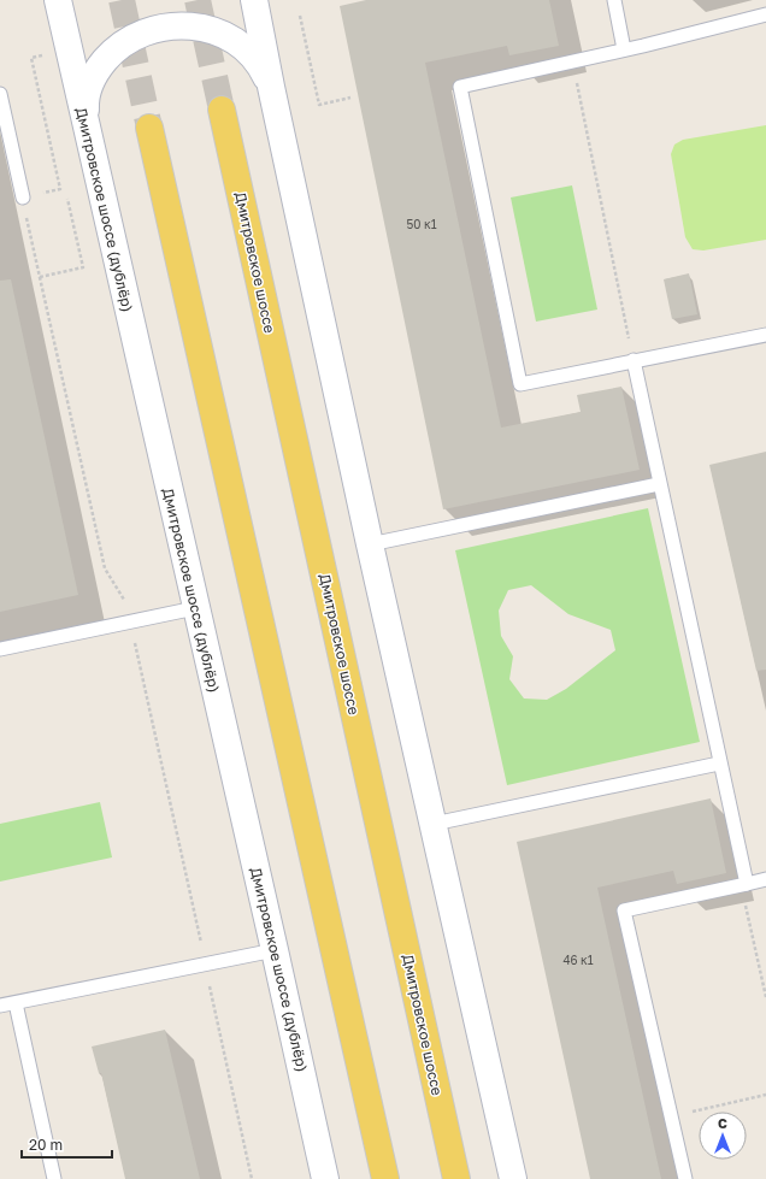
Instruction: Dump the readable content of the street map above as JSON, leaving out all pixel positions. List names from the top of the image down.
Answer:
{
  "streets": {
    "main road": ["Дмитровское шоссе (дублёр)", "Дмитровское шоссе"]
  },
  "house_numbers": ["50 к1", "46 к1"],
  "scale_bar": "20 m",
  "north": "top"
}
